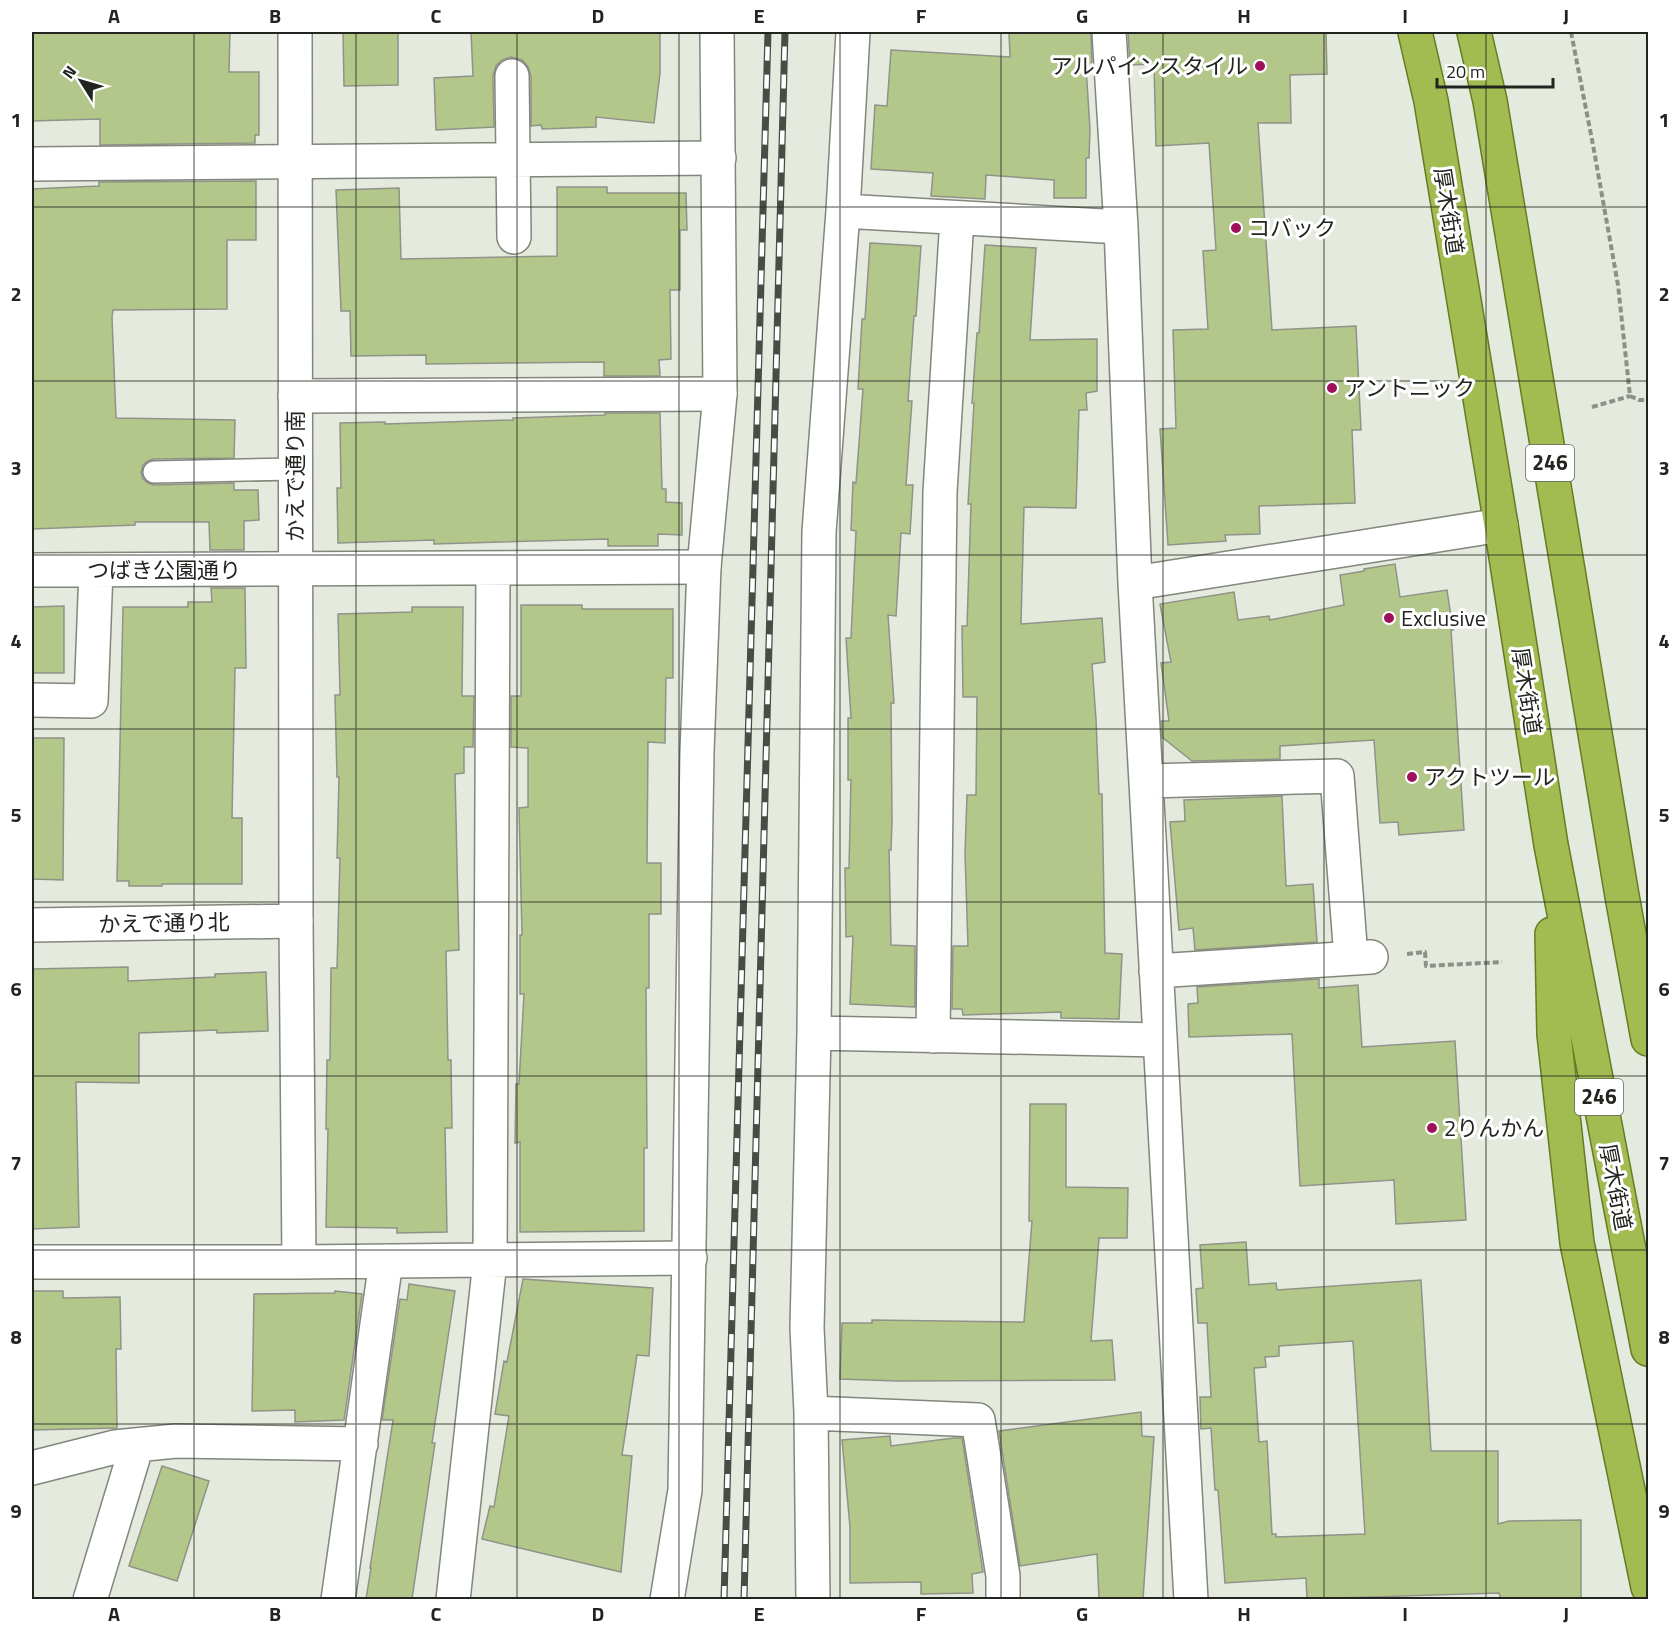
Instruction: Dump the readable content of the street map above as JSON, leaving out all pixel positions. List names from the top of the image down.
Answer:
{
  "streets": {
    "highway": ["厚木街道", "246"],
    "street": ["かえで通り南", "つばき公園通り", "かえで通り北"]
  },
  "crossings": [
    ["かえで通り南", "つばき公園通り"],
    ["かえで通り南", "かえで通り北"]
  ],
  "places": [
    "アルパインスタイル",
    "コバック",
    "アントニック",
    "Exclusive",
    "アクトツール",
    "2りんかん"
  ],
  "scale_bar": "20 m",
  "north": "top left",
  "grid": {
    "columns": [
      "A",
      "B",
      "C",
      "D",
      "E",
      "F",
      "G",
      "H",
      "I",
      "J"
    ],
    "rows": [
      "1",
      "2",
      "3",
      "4",
      "5",
      "6",
      "7",
      "8",
      "9"
    ]
  }
}
